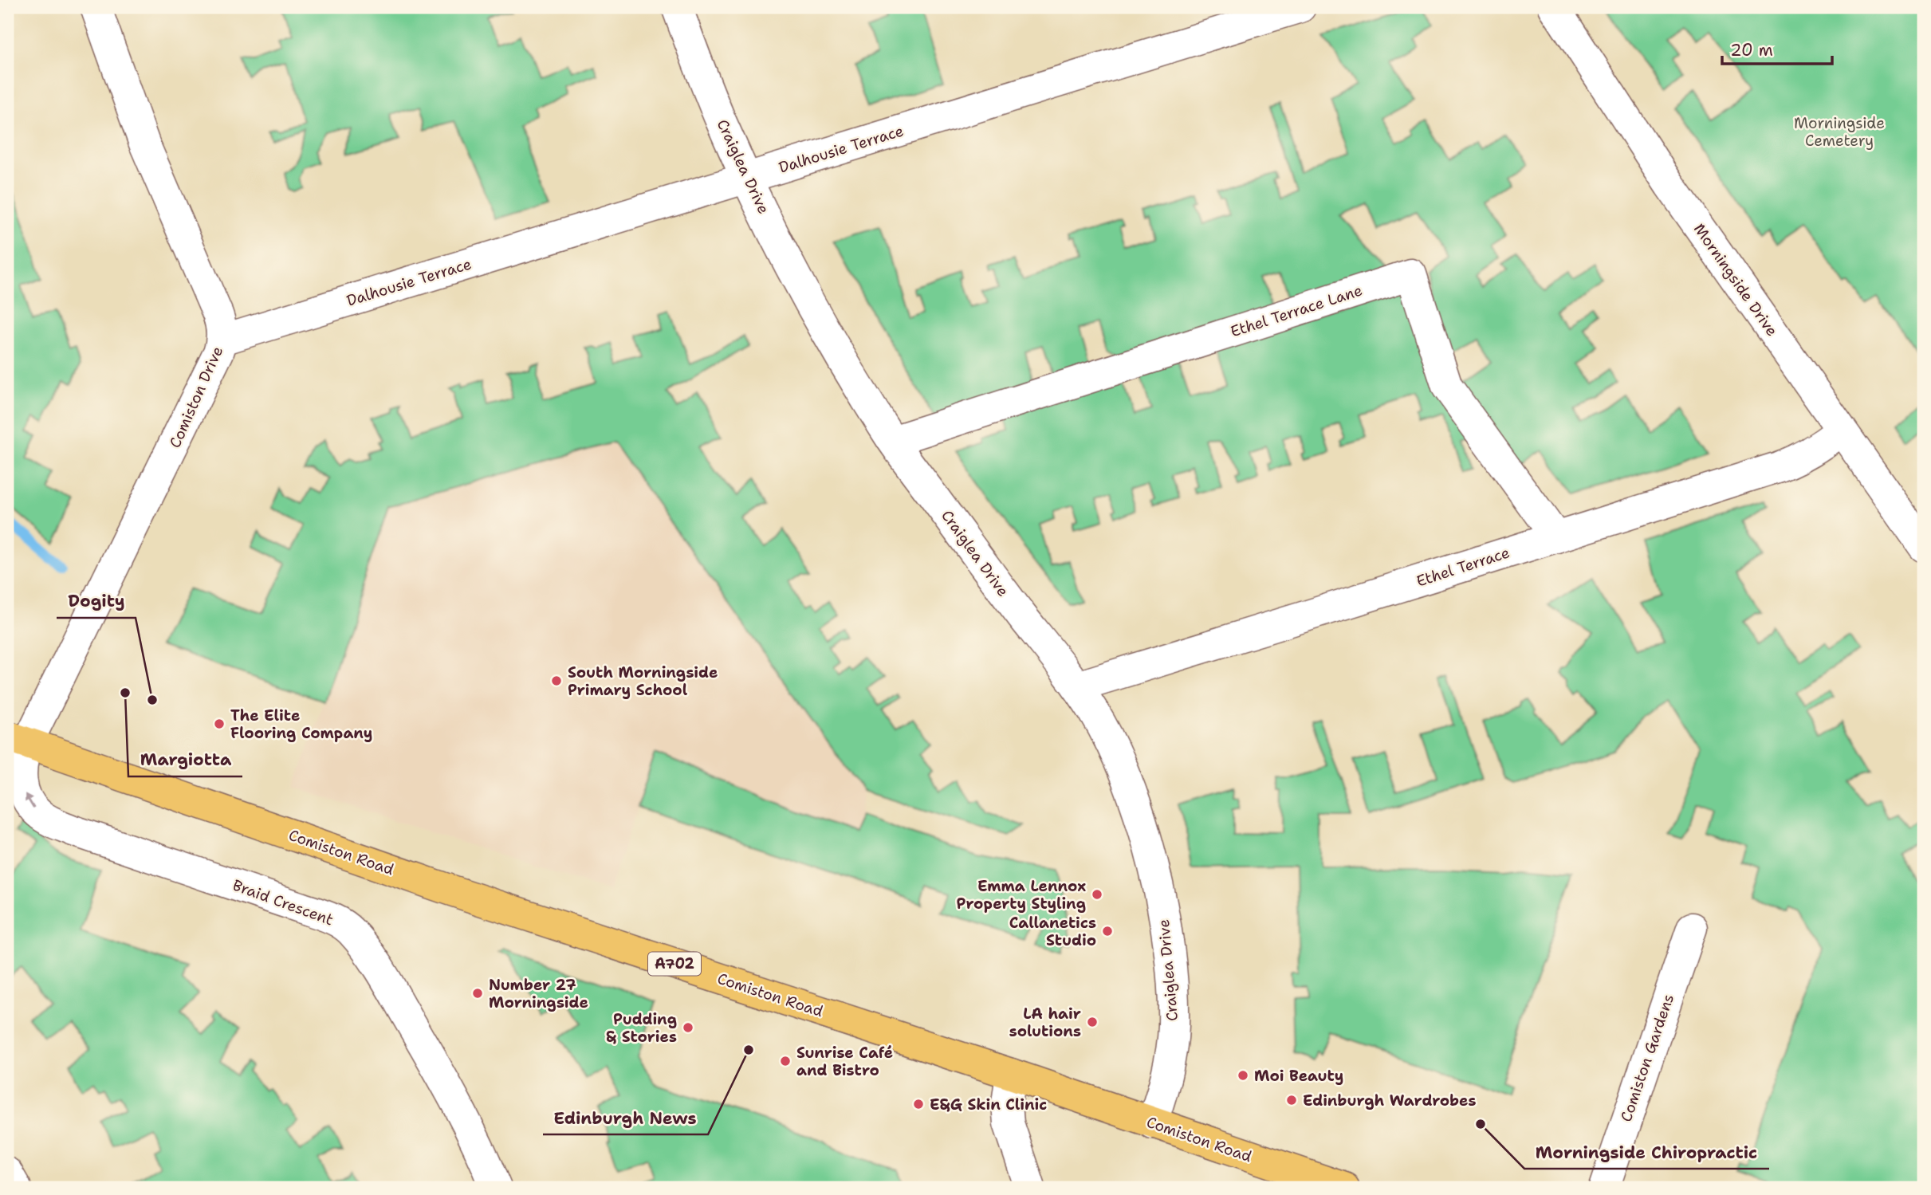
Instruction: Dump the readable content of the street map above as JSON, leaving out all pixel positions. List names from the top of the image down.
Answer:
{
  "streets": {
    "main road": ["Comiston Road", "A702"],
    "street": [
      "Dalhousie Terrace",
      "Craiglea Drive",
      "Morningside Drive",
      "Ethel Terrace Lane",
      "Comiston Drive",
      "Ethel Terrace",
      "Braid Crescent",
      "Comiston Gardens"
    ]
  },
  "crossings": [
    ["Dalhousie Terrace", "Craiglea Drive"],
    ["Dalhousie Terrace", "Comiston Drive"],
    ["Craiglea Drive", "Ethel Terrace Lane"],
    ["Craiglea Drive", "Ethel Terrace"],
    ["Craiglea Drive", "Comiston Road"],
    ["Morningside Drive", "Ethel Terrace"],
    ["Ethel Terrace Lane", "Ethel Terrace"],
    ["Comiston Drive", "Comiston Road"],
    ["Comiston Drive", "Braid Crescent"],
    ["Comiston Road", "Braid Crescent"]
  ],
  "one_way": ["Braid Crescent"],
  "parks": ["Morningside Cemetery"],
  "places": [
    "South Morningside Primary School",
    "Margiotta",
    "Dogity",
    "The Elite Flooring Company",
    "Emma Lennox Property Styling",
    "Callanetics Studio",
    "Number 27 Morningside",
    "LA hair solutions",
    "Pudding & Stories",
    "Edinburgh News",
    "Sunrise Café and Bistro",
    "Moi Beauty",
    "Edinburgh Wardrobes",
    "E&G Skin Clinic",
    "Morningside Chiropractic"
  ],
  "scale_bar": "20 m"
}
